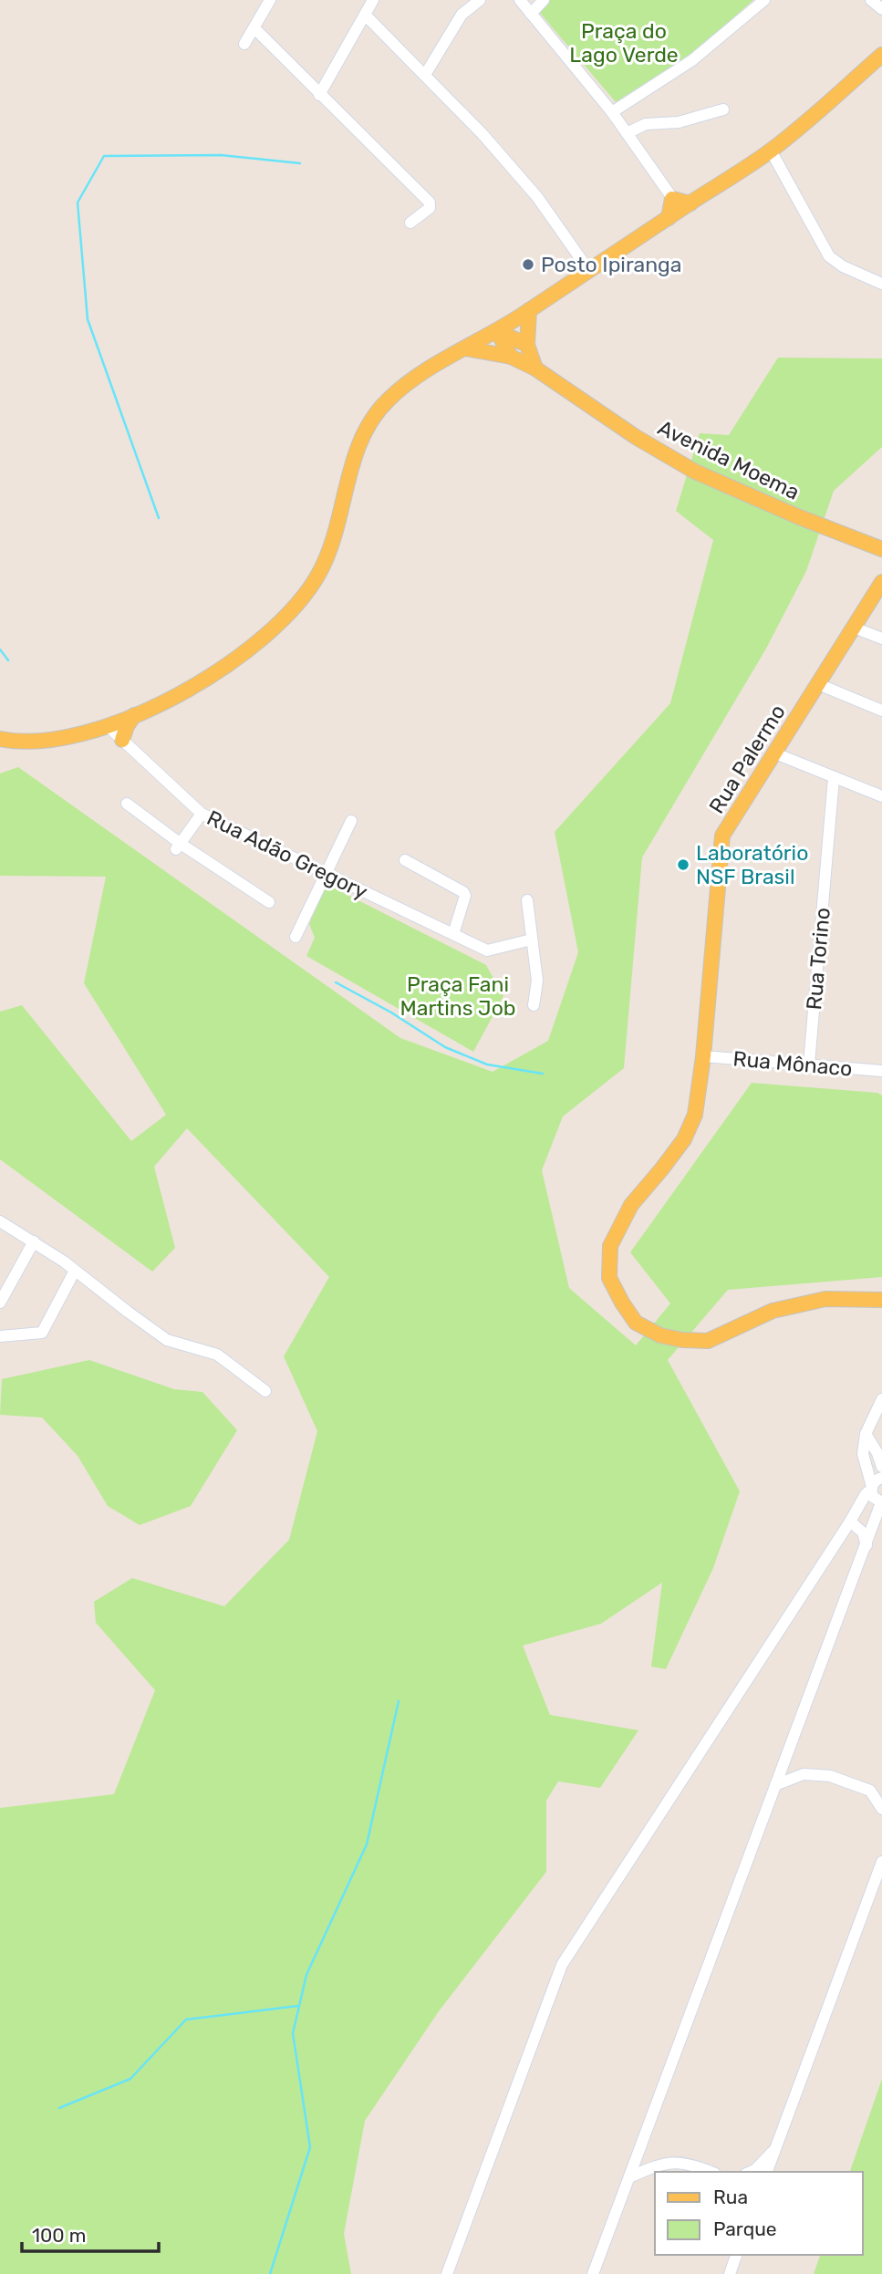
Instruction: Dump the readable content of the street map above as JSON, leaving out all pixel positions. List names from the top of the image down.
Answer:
{
  "streets": {
    "main road": ["Avenida Moema", "Rua Palermo"],
    "street": ["Rua Adão Gregory", "Rua Torino", "Rua Mônaco"]
  },
  "crossings": [
    ["Rua Palermo", "Rua Mônaco"],
    ["Rua Torino", "Rua Mônaco"]
  ],
  "parks": ["Praça do Lago Verde", "Praça Fani Martins Job"],
  "places": ["Posto Ipiranga", "Laboratório NSF Brasil"],
  "legend": ["Rua", "Parque"],
  "scale_bar": "100 m"
}
